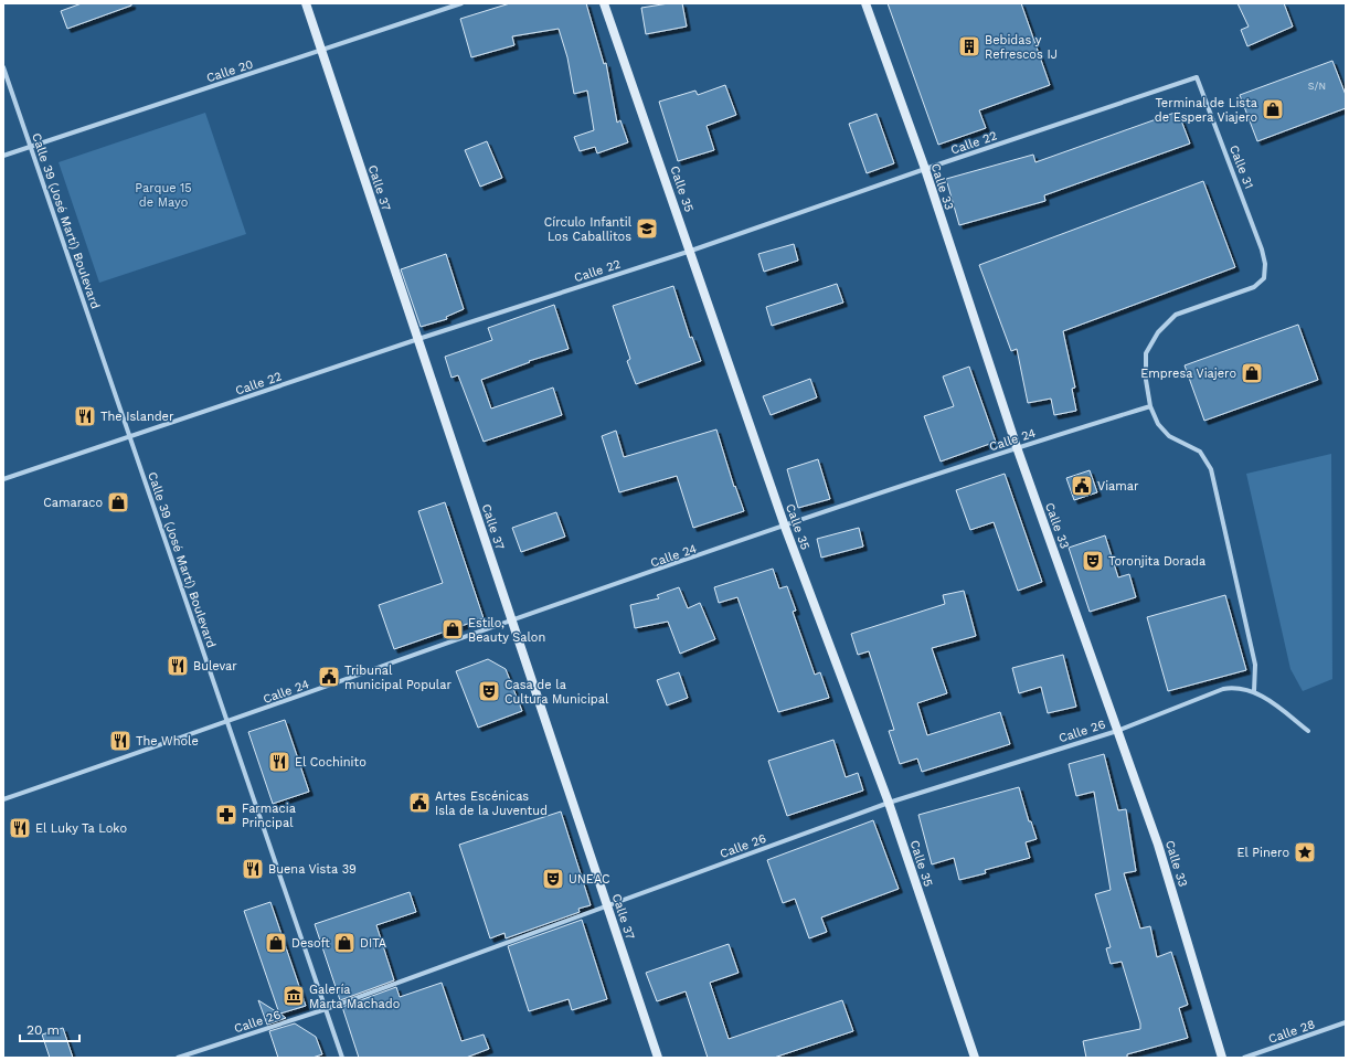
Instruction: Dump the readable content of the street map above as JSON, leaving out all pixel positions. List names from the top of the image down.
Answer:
{
  "streets": {
    "street": [
      "Calle 20",
      "Calle 22",
      "Calle 31",
      "Calle 33",
      "Calle 37",
      "Calle 35",
      "Calle 39 (José Martí) Boulevard",
      "Calle 24",
      "Calle 26",
      "Calle 28"
    ]
  },
  "crossings": [
    ["Calle 20", "Calle 37"],
    ["Calle 20", "Calle 39 (José Martí) Boulevard"],
    ["Calle 22", "Calle 31"],
    ["Calle 22", "Calle 33"],
    ["Calle 22", "Calle 37"],
    ["Calle 22", "Calle 35"],
    ["Calle 22", "Calle 39 (José Martí) Boulevard"],
    ["Calle 31", "Calle 24"],
    ["Calle 33", "Calle 24"],
    ["Calle 33", "Calle 26"],
    ["Calle 37", "Calle 24"],
    ["Calle 37", "Calle 26"],
    ["Calle 35", "Calle 24"],
    ["Calle 35", "Calle 26"],
    ["Calle 39 (José Martí) Boulevard", "Calle 24"],
    ["Calle 39 (José Martí) Boulevard", "Calle 26"]
  ],
  "parks": ["Parque 15 de Mayo"],
  "places": {
    "building": ["Bebidas y Refrescos IJ"],
    "shop": [
      "Terminal de Lista de Espera Viajero",
      "Empresa Viajero",
      "Camaraco",
      "Estilo, Beauty Salon",
      "Desoft",
      "DITA"
    ],
    "school or university": ["Círculo Infantil Los Caballitos"],
    "restaurant": [
      "The Islander",
      "Bulevar",
      "The Whole",
      "El Cochinito",
      "El Luky Ta Loko",
      "Buena Vista 39"
    ],
    "public building": ["Viamar", "Tribunal municipal Popular", "Artes Escénicas Isla de la Juventud"],
    "theatre": ["Toronjita Dorada", "Casa de la Cultura Municipal", "UNEAC"],
    "pharmacy": ["Farmacia Principal"],
    "place": ["El Pinero"],
    "museum": ["Galería Marta Machado"]
  },
  "house_numbers": ["S/N"],
  "scale_bar": "20 m"
}
